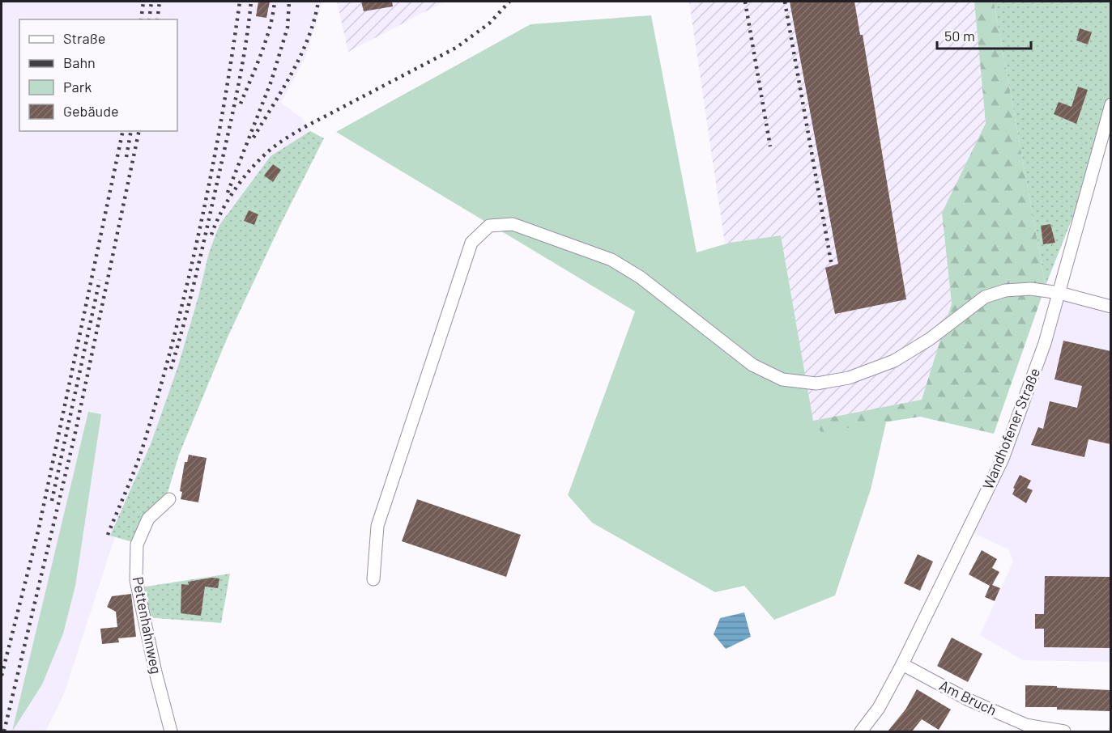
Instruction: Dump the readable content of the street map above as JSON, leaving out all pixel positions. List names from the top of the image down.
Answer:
{
  "streets": {
    "street": ["Wandhofener Straße", "Pettenhahnweg", "Am Bruch"]
  },
  "crossings": [
    ["Wandhofener Straße", "Am Bruch"]
  ],
  "legend": [
    "Straße",
    "Bahn",
    "Park",
    "Gebäude"
  ],
  "scale_bar": "50 m"
}
